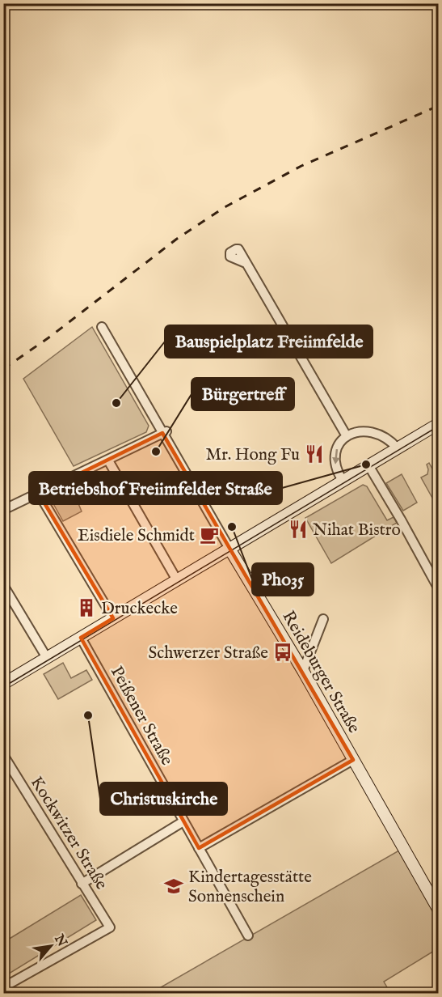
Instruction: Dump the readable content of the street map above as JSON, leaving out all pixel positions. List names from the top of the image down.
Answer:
{
  "streets": {
    "street": ["Reideburger Straße", "Peißener Straße", "Kockwitzer Straße"]
  },
  "places": {
    "other": [
      "Bauspielplatz Freiimfelde",
      "Bürgertreff",
      "Betriebshof Freiimfelder Straße",
      "Pho35",
      "Christuskirche"
    ],
    "restaurant": ["Mr. Hong Fu", "Nihat Bistro"],
    "cafe": ["Eisdiele Schmidt"],
    "building": ["Druckecke"],
    "bus stop": ["Schwerzer Straße"],
    "school or university": ["Kindertagesstätte Sonnenschein"]
  },
  "north": "top right"
}
